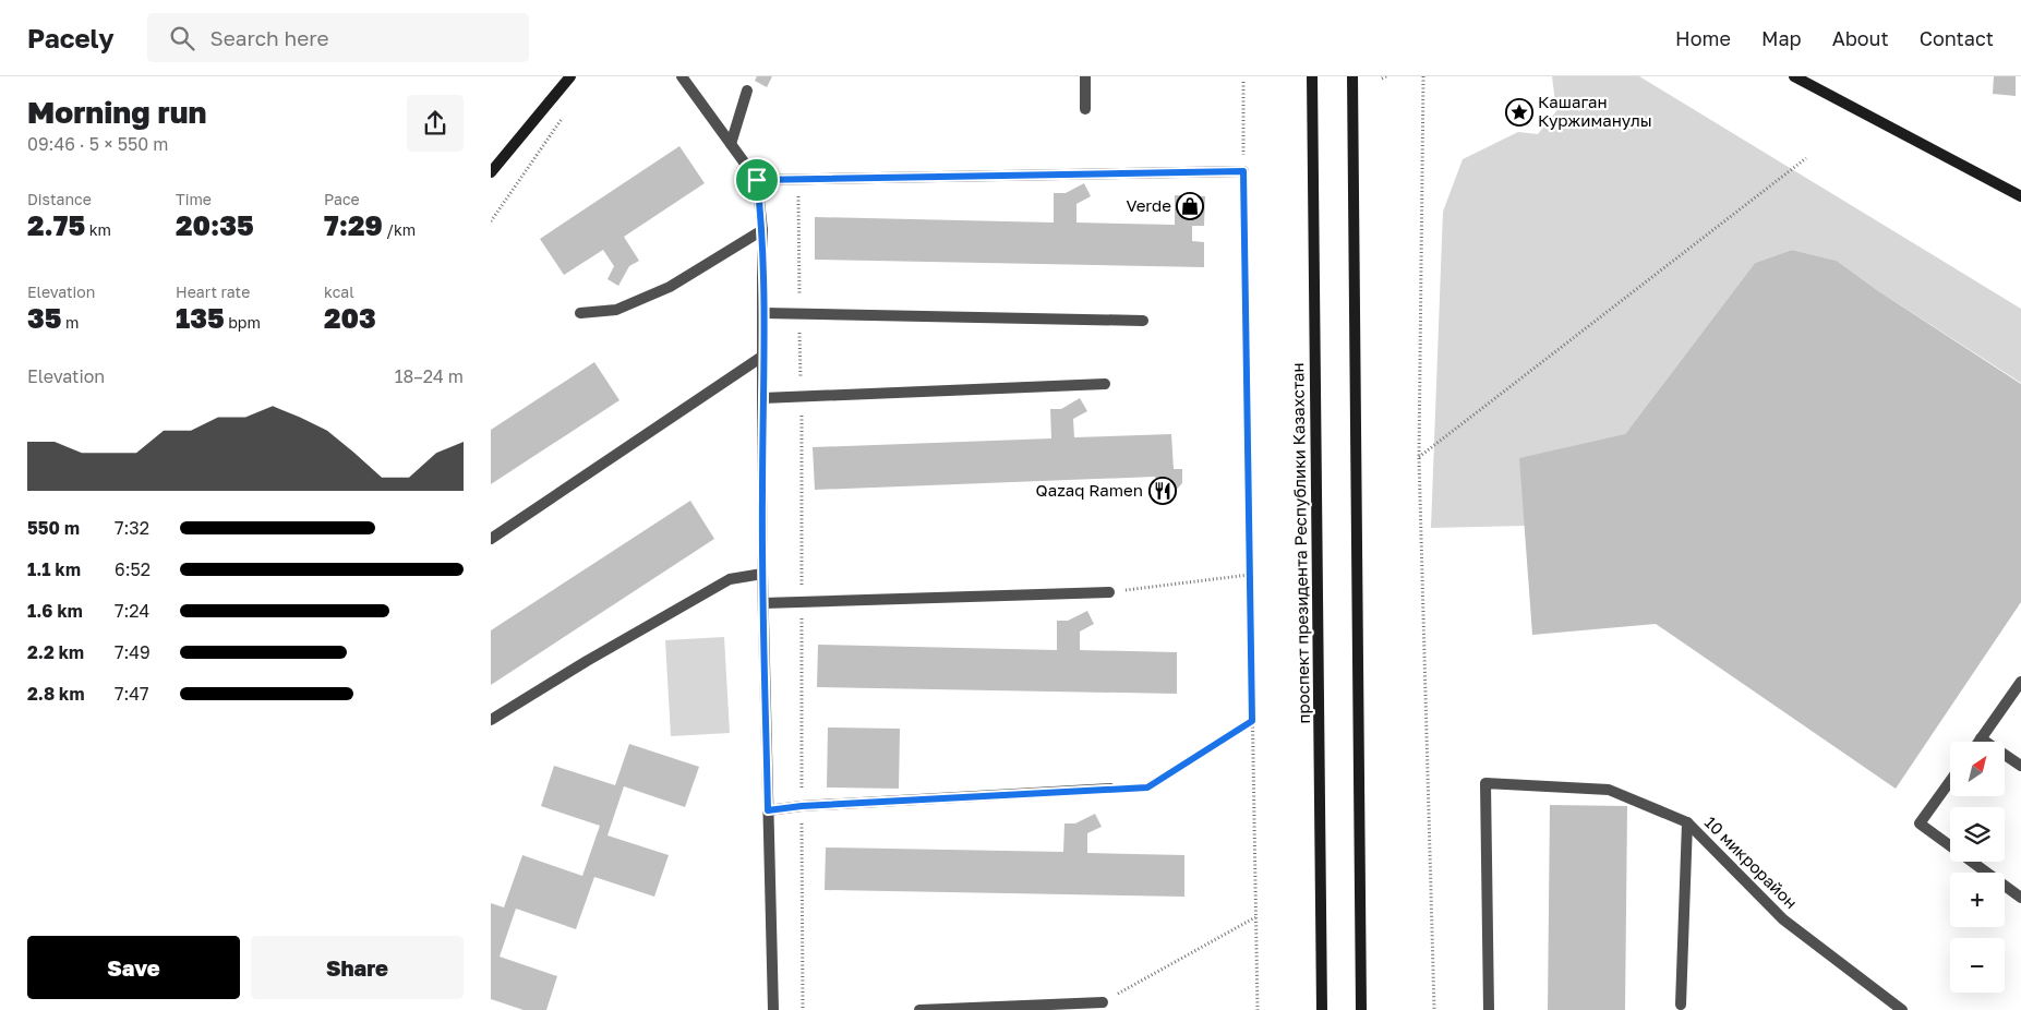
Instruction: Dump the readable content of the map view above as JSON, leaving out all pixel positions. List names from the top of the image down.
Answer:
{
  "streets": {
    "main road": ["проспект президента Республики Казахстан"],
    "street": ["10 микрорайон"]
  },
  "places": {
    "place": ["Кашаган Куржиманулы"],
    "shop": ["Verde"],
    "restaurant": ["Qazaq Ramen"]
  },
  "north": "top right",
  "page": {
    "header": "Pacely",
    "search": "Search here",
    "nav": [
      "Home",
      "Map",
      "About",
      "Contact"
    ],
    "heading": ["Morning run", "09:46 · 5 × 550 m"],
    "stats": [
      ["Distance", "2.75 km"],
      ["Time", "20:35"],
      ["Pace", "7:29 /km"],
      ["Elevation", "35 m"],
      ["Heart rate", "135 bpm"],
      ["kcal", "203"]
    ],
    "chart": ["Elevation", "18–24 m"],
    "list": [
      {
        "name": "550 m",
        "note": "7:32"
      },
      {
        "name": "1.1 km",
        "note": "6:52"
      },
      {
        "name": "1.6 km",
        "note": "7:24"
      },
      {
        "name": "2.2 km",
        "note": "7:49"
      },
      {
        "name": "2.8 km",
        "note": "7:47"
      }
    ],
    "map_buttons": ["+", "−"],
    "buttons": ["Save", "Share"]
  }
}
